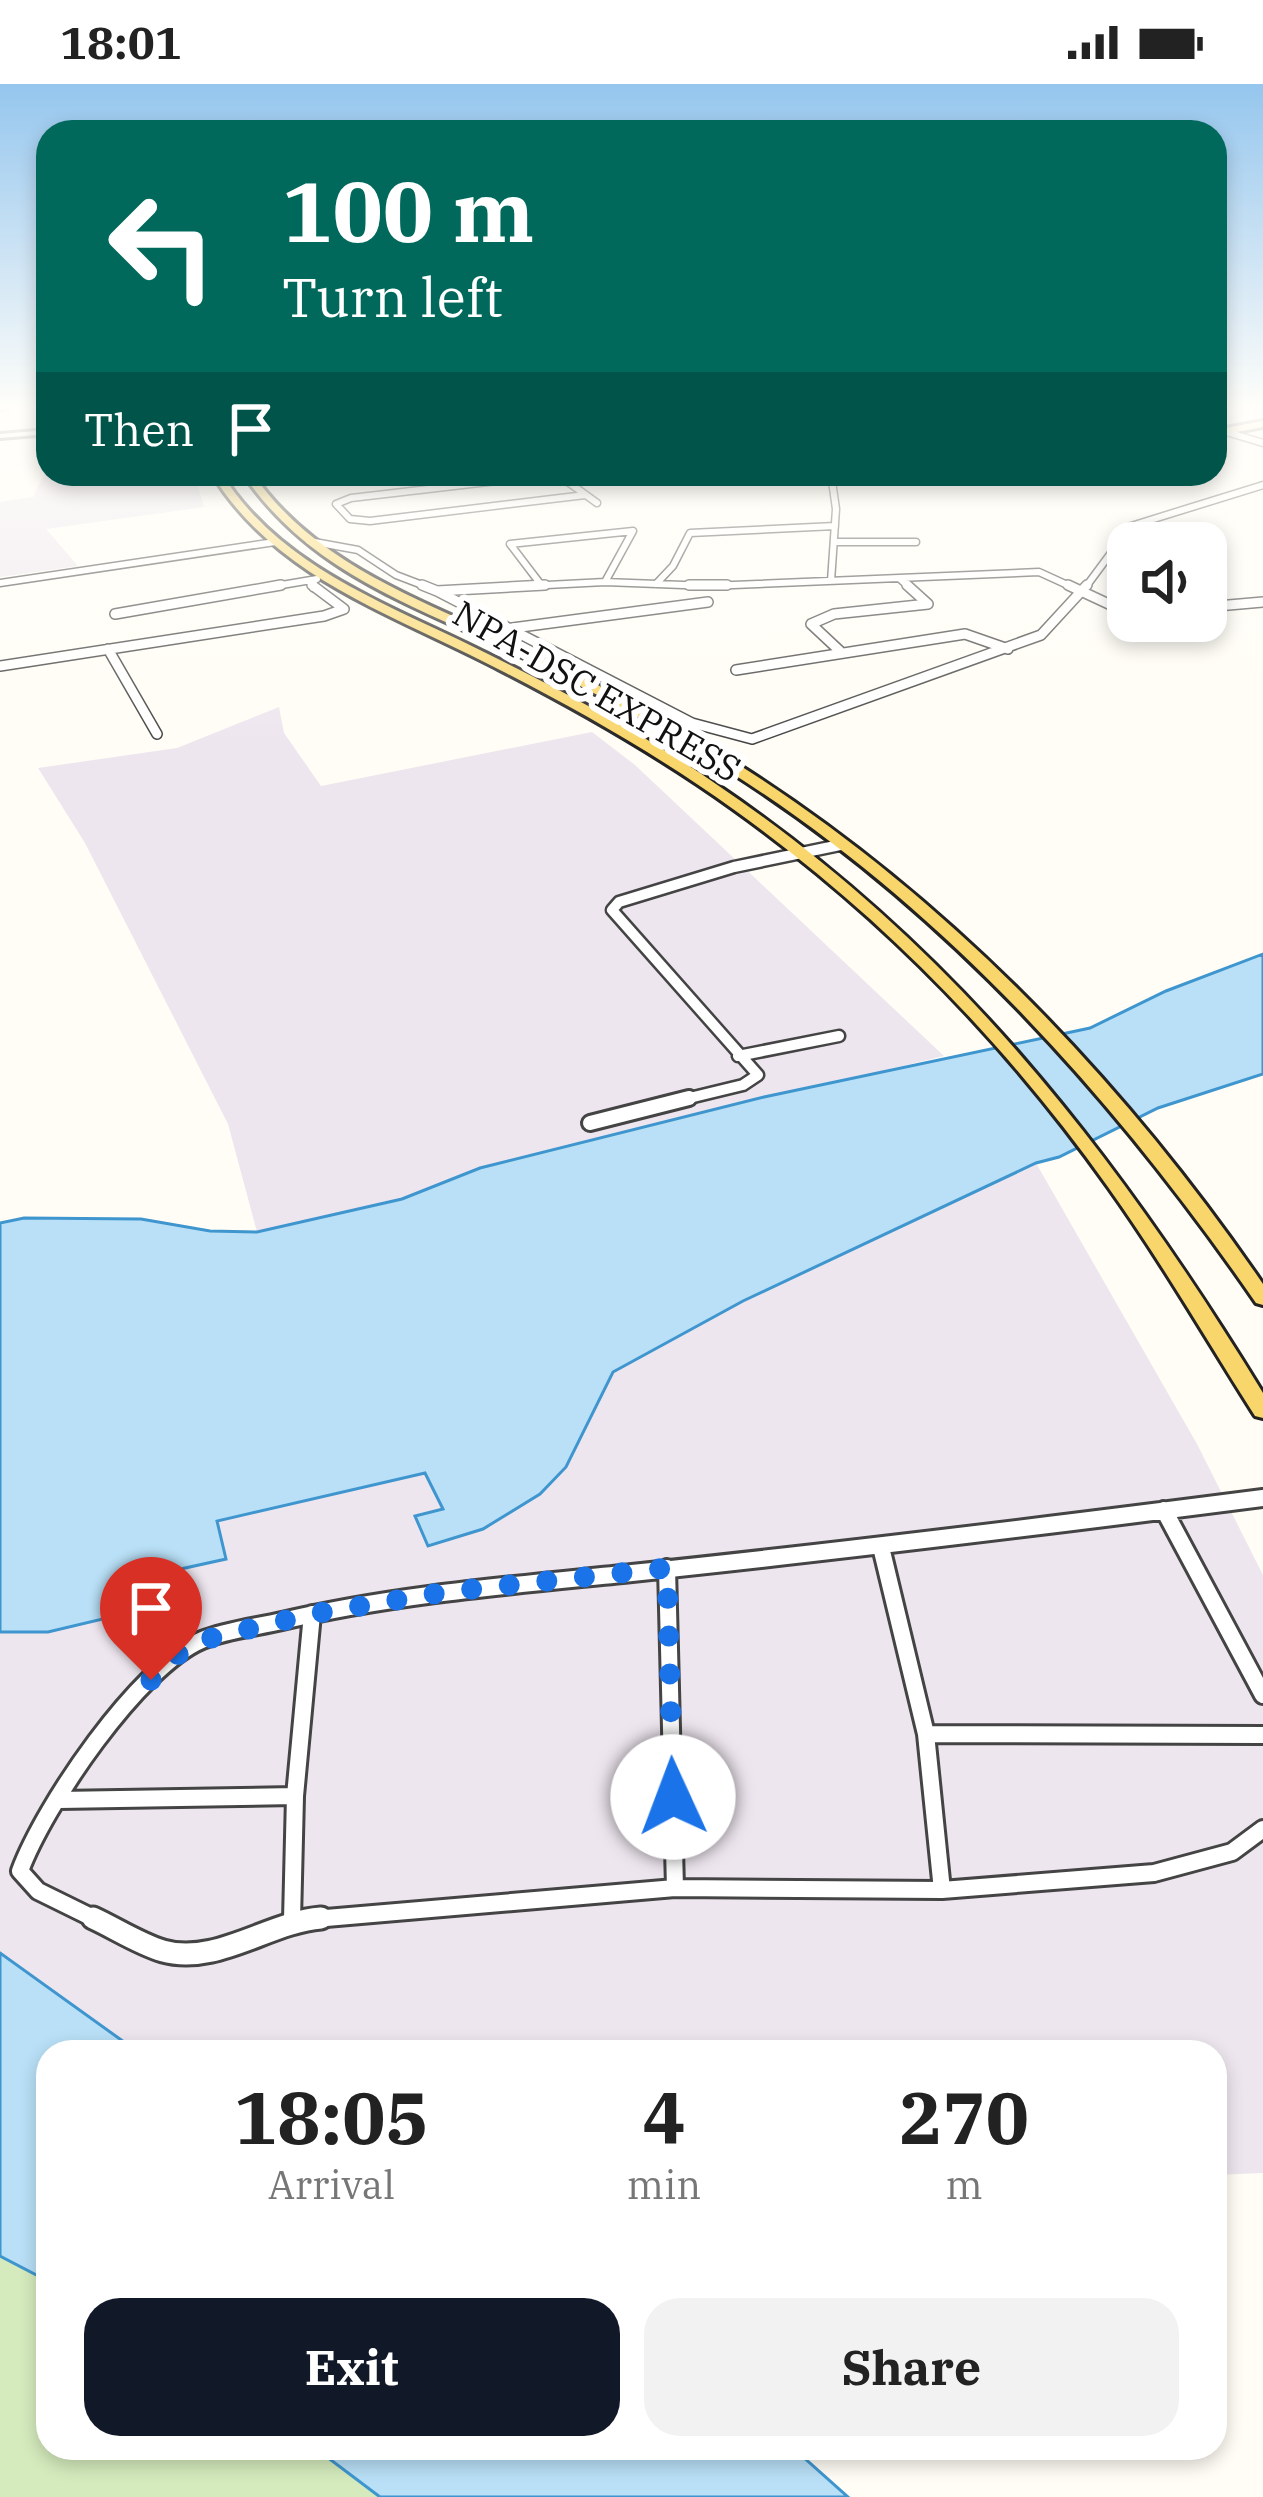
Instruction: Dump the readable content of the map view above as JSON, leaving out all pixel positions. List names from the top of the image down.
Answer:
{
  "streets": {
    "main road": ["NPA-DSC EXPRESS"]
  },
  "page": {
    "status": "18:01",
    "turn": ["100 m", "Turn left"],
    "then": "Then",
    "eta": [
      "18:05",
      "Arrival",
      "4",
      "min",
      "270",
      "m"
    ],
    "buttons": ["Exit", "Share"]
  }
}
